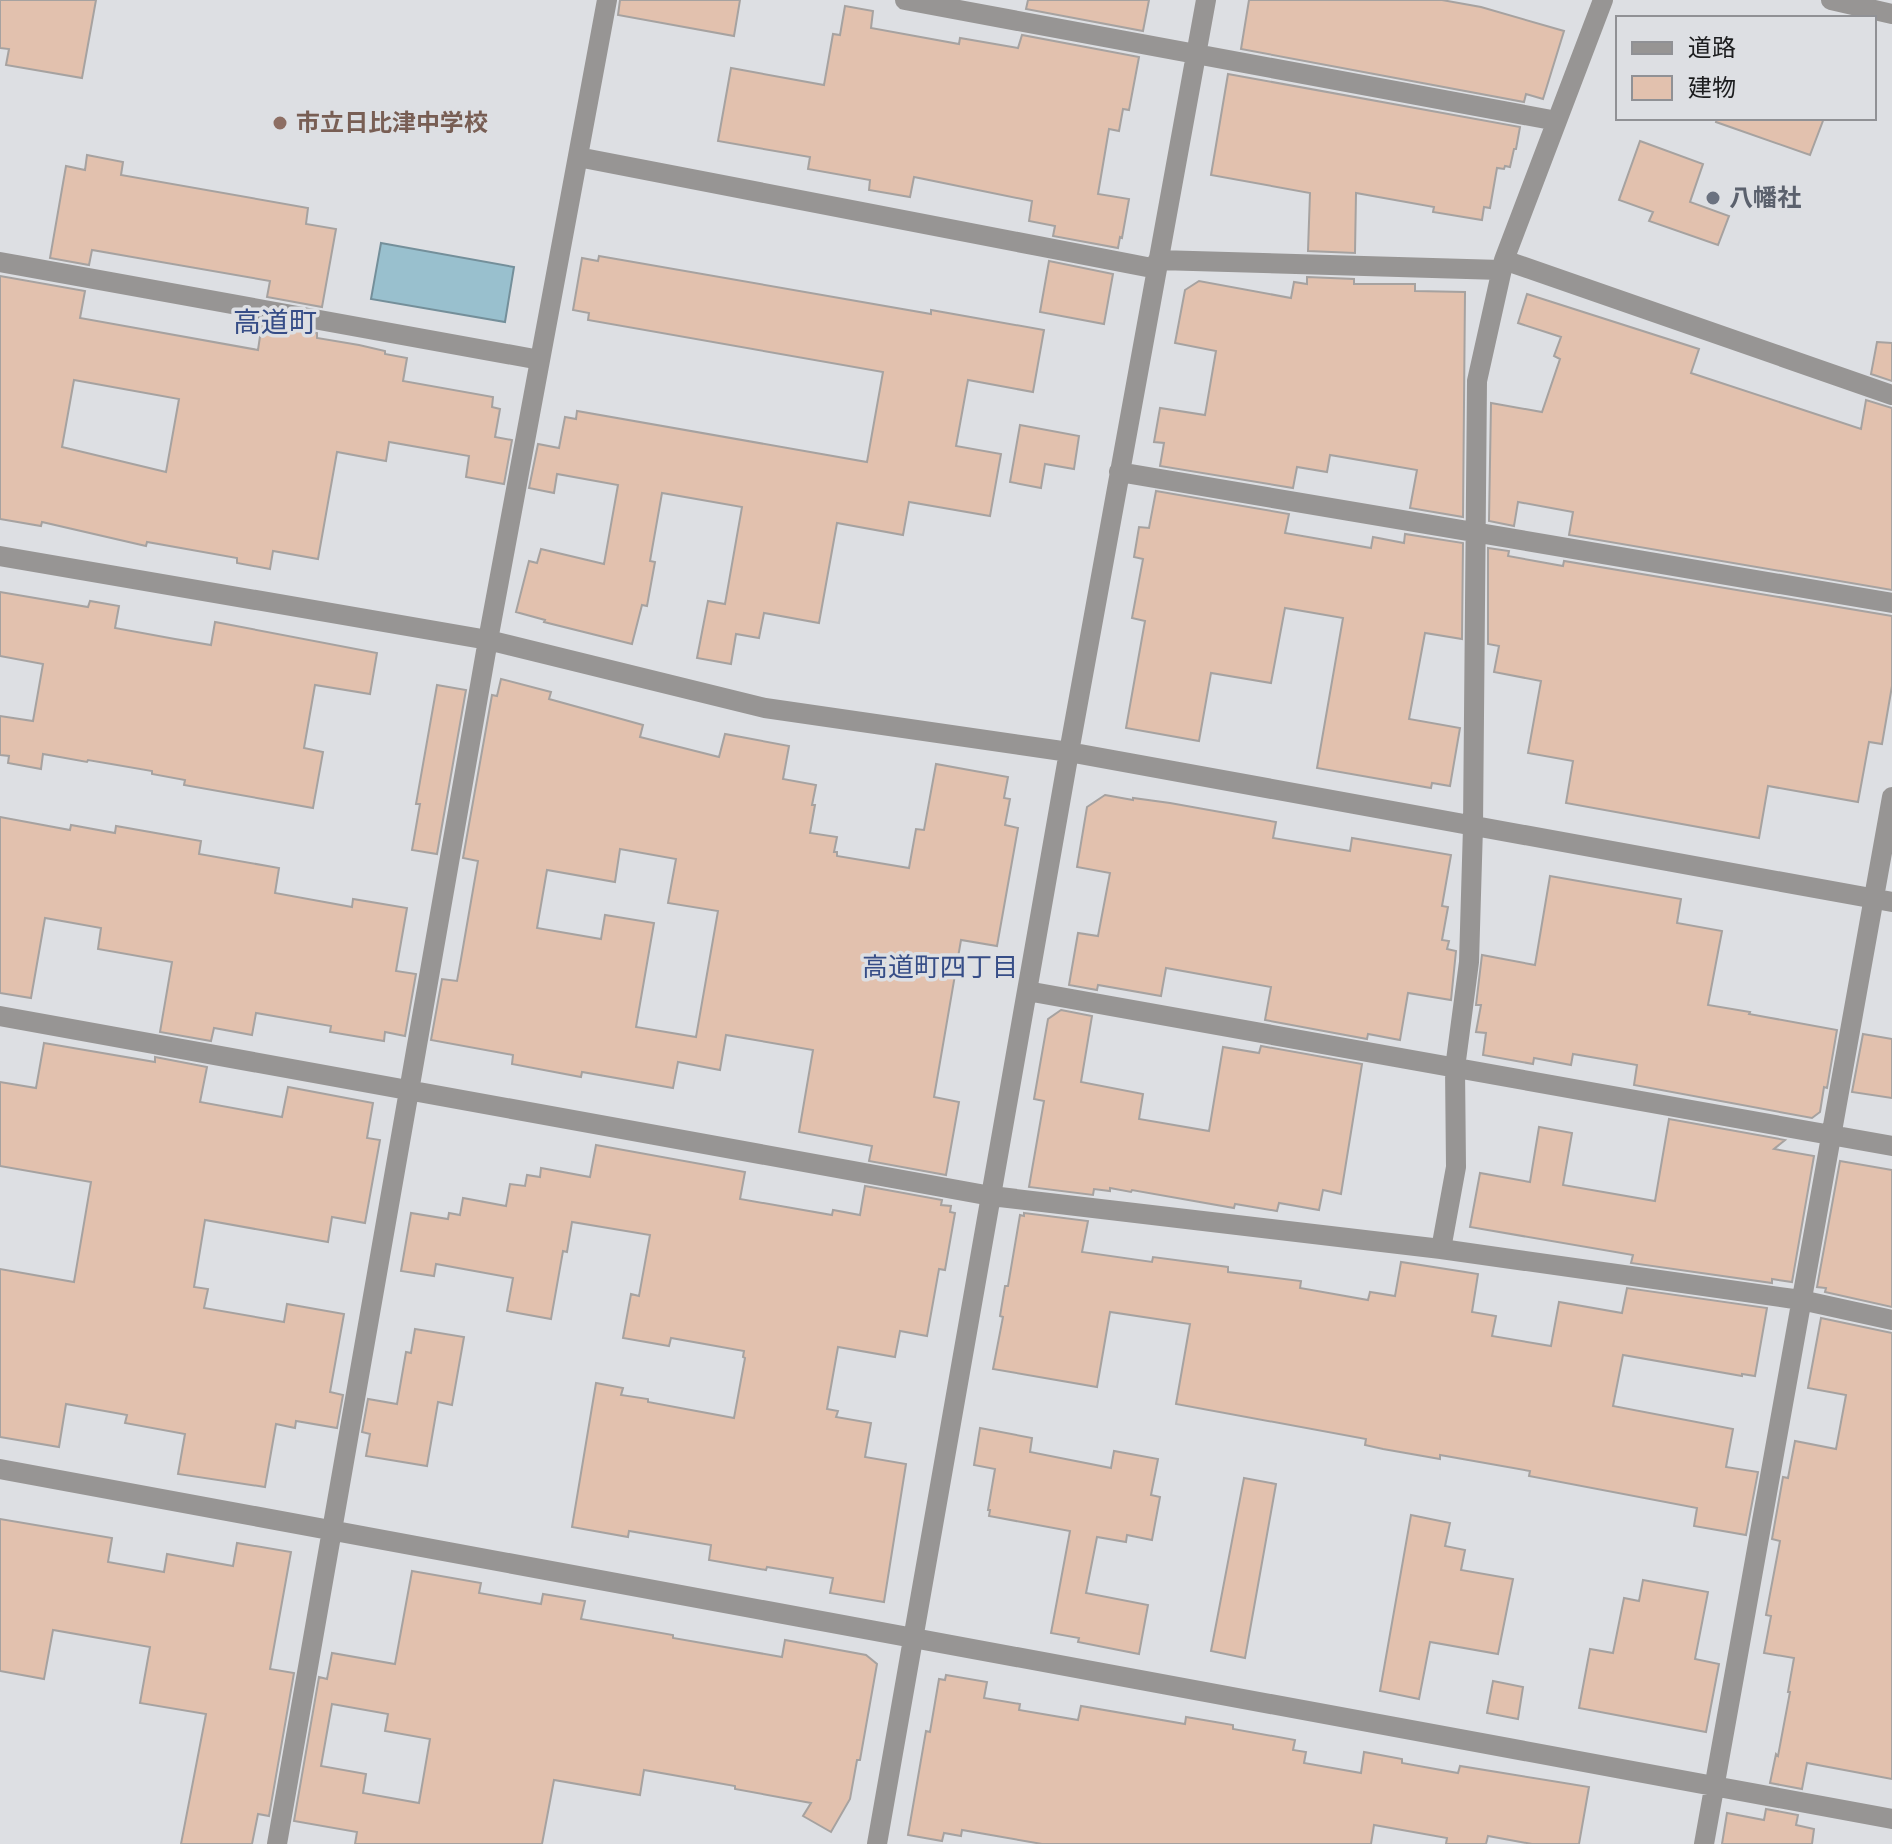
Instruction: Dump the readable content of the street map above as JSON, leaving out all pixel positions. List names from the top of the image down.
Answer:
{
  "districts": ["高道町", "高道町四丁目"],
  "places": ["市立日比津中学校", "八幡社"],
  "legend": ["道路", "建物"]
}
